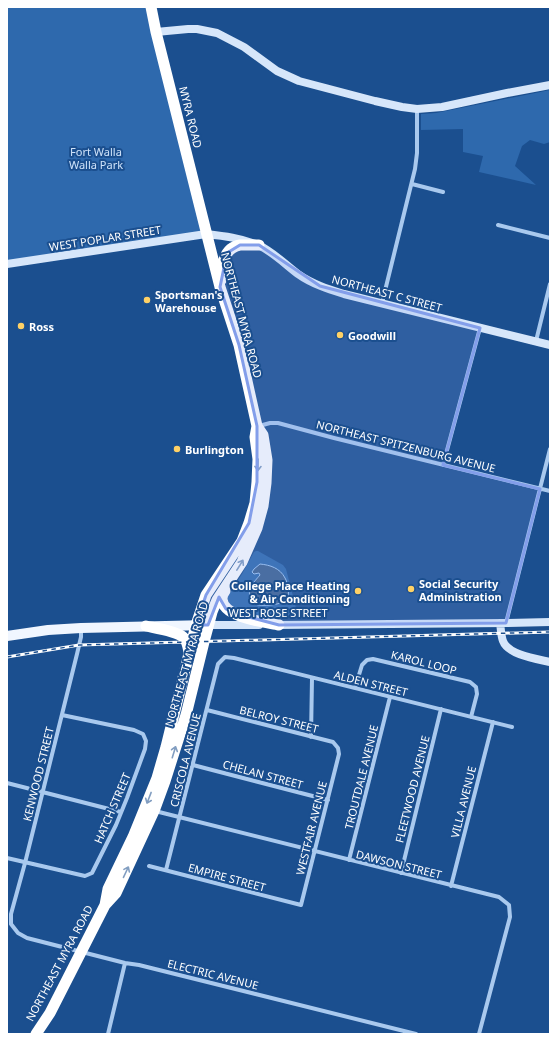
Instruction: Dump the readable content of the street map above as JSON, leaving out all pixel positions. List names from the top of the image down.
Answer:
{
  "streets": {
    "highway": ["MYRA ROAD", "NORTHEAST MYRA ROAD"],
    "main road": ["WEST POPLAR STREET", "NORTHEAST C STREET", "WEST ROSE STREET"],
    "street": [
      "NORTHEAST SPITZENBURG AVENUE",
      "KAROL LOOP",
      "ALDEN STREET",
      "BELROY STREET",
      "CRISCOLA AVENUE",
      "KENWOOD STREET",
      "CHELAN STREET",
      "TROUTDALE AVENUE",
      "FLEETWOOD AVENUE",
      "VILLA AVENUE",
      "HATCH STREET",
      "WESTFAIR AVENUE",
      "DAWSON STREET",
      "EMPIRE STREET",
      "ELECTRIC AVENUE"
    ]
  },
  "crossings": [
    ["MYRA ROAD", "WEST POPLAR STREET"],
    ["MYRA ROAD", "NORTHEAST C STREET"],
    ["MYRA ROAD", "NORTHEAST MYRA ROAD"],
    ["WEST POPLAR STREET", "NORTHEAST C STREET"],
    ["WEST POPLAR STREET", "NORTHEAST MYRA ROAD"],
    ["NORTHEAST C STREET", "NORTHEAST MYRA ROAD"],
    ["NORTHEAST MYRA ROAD", "NORTHEAST SPITZENBURG AVENUE"],
    ["NORTHEAST MYRA ROAD", "WEST ROSE STREET"],
    ["NORTHEAST MYRA ROAD", "DAWSON STREET"],
    ["NORTHEAST MYRA ROAD", "ELECTRIC AVENUE"],
    ["WEST ROSE STREET", "KENWOOD STREET"],
    ["KAROL LOOP", "ALDEN STREET"],
    ["ALDEN STREET", "CRISCOLA AVENUE"],
    ["ALDEN STREET", "TROUTDALE AVENUE"],
    ["ALDEN STREET", "FLEETWOOD AVENUE"],
    ["ALDEN STREET", "VILLA AVENUE"],
    ["BELROY STREET", "CRISCOLA AVENUE"],
    ["BELROY STREET", "WESTFAIR AVENUE"],
    ["CRISCOLA AVENUE", "CHELAN STREET"],
    ["CRISCOLA AVENUE", "DAWSON STREET"],
    ["CRISCOLA AVENUE", "EMPIRE STREET"],
    ["KENWOOD STREET", "HATCH STREET"],
    ["KENWOOD STREET", "ELECTRIC AVENUE"],
    ["CHELAN STREET", "WESTFAIR AVENUE"],
    ["TROUTDALE AVENUE", "DAWSON STREET"],
    ["FLEETWOOD AVENUE", "DAWSON STREET"],
    ["VILLA AVENUE", "DAWSON STREET"],
    ["WESTFAIR AVENUE", "DAWSON STREET"],
    ["WESTFAIR AVENUE", "EMPIRE STREET"]
  ],
  "parks": ["Fort Walla Walla Park"],
  "places": [
    "Sportsman's Warehouse",
    "Ross",
    "Goodwill",
    "Burlington",
    "Social Security Administration",
    "College Place Heating & Air Conditioning"
  ]
}
